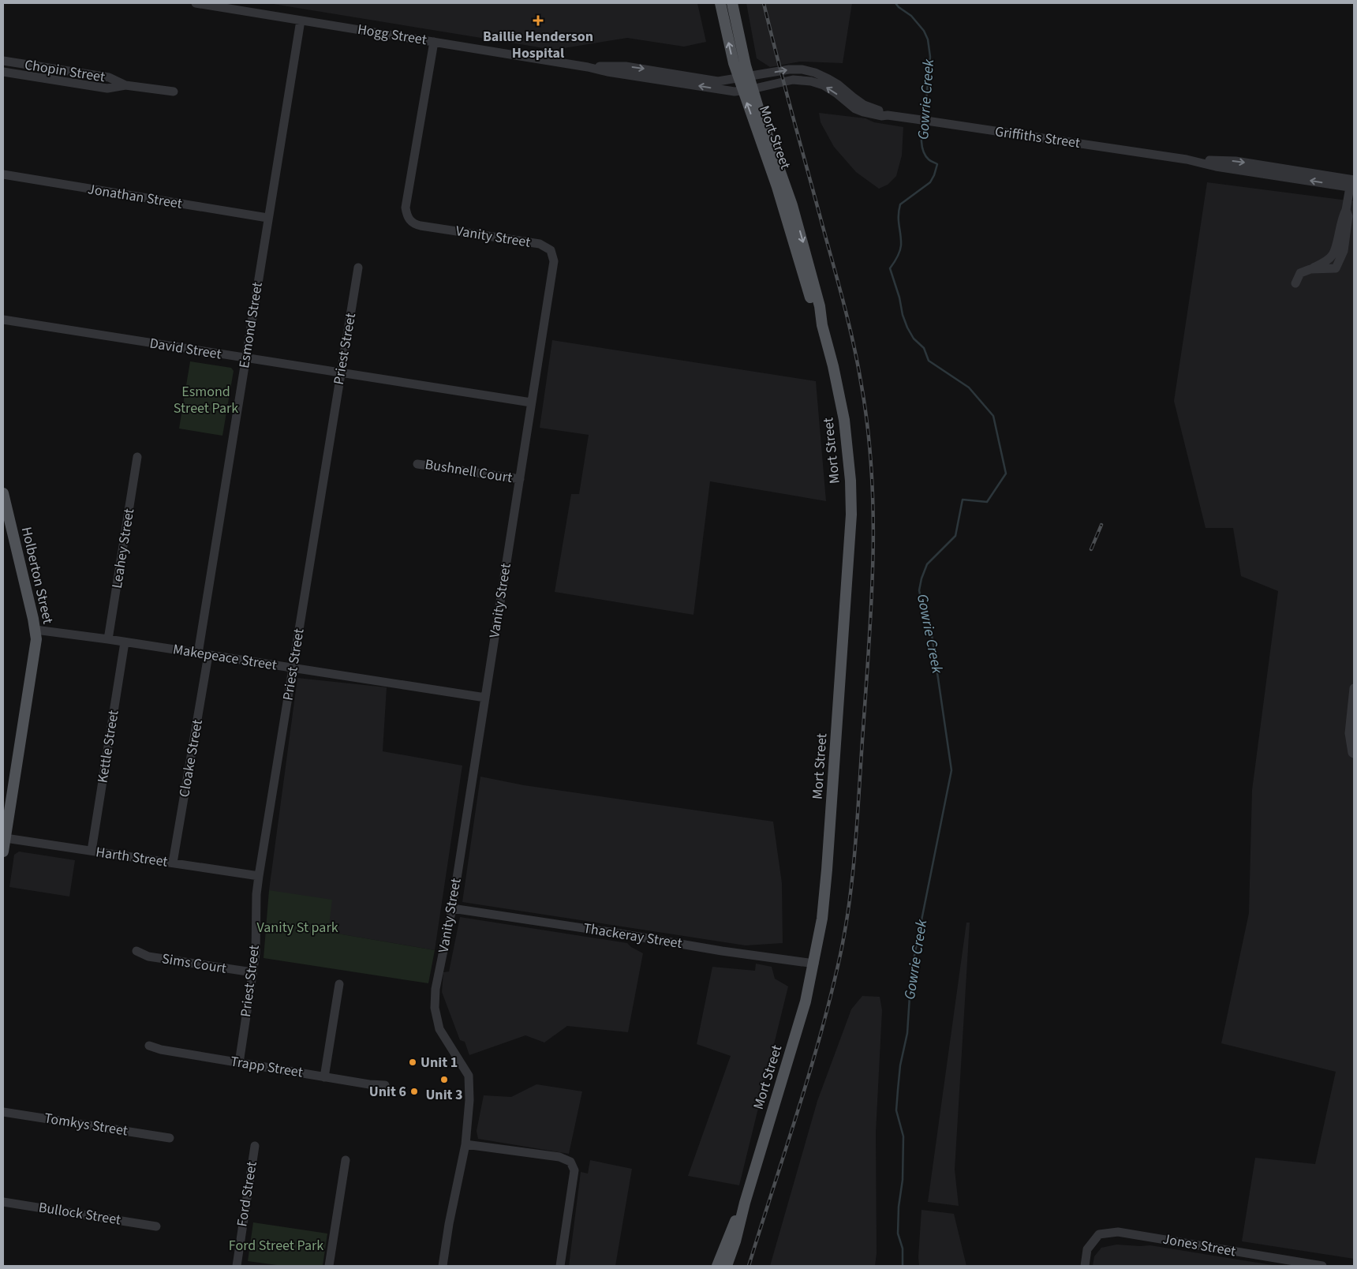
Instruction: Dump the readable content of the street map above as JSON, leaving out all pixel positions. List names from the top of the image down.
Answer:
{
  "streets": {
    "main road": ["Mort Street", "Holberton Street"],
    "street": [
      "Hogg Street",
      "Chopin Street",
      "Griffiths Street",
      "Jonathan Street",
      "Vanity Street",
      "Esmond Street",
      "David Street",
      "Priest Street",
      "Bushnell Court",
      "Leahey Street",
      "Makepeace Street",
      "Kettle Street",
      "Cloake Street",
      "Harth Street",
      "Thackeray Street",
      "Sims Court",
      "Trapp Street",
      "Tomkys Street",
      "Ford Street",
      "Bullock Street",
      "Jones Street"
    ]
  },
  "crossings": [
    ["Hogg Street", "Mort Street"],
    ["Hogg Street", "Griffiths Street"],
    ["Hogg Street", "Vanity Street"],
    ["Hogg Street", "Esmond Street"],
    ["Mort Street", "Griffiths Street"],
    ["Mort Street", "Thackeray Street"],
    ["Jonathan Street", "Esmond Street"],
    ["Vanity Street", "David Street"],
    ["Vanity Street", "Bushnell Court"],
    ["Vanity Street", "Makepeace Street"],
    ["Vanity Street", "Thackeray Street"],
    ["Esmond Street", "David Street"],
    ["Esmond Street", "Makepeace Street"],
    ["David Street", "Priest Street"],
    ["Priest Street", "Makepeace Street"],
    ["Priest Street", "Harth Street"],
    ["Priest Street", "Sims Court"],
    ["Priest Street", "Trapp Street"],
    ["Leahey Street", "Makepeace Street"],
    ["Holberton Street", "Makepeace Street"],
    ["Holberton Street", "Harth Street"],
    ["Makepeace Street", "Kettle Street"],
    ["Makepeace Street", "Cloake Street"],
    ["Kettle Street", "Harth Street"],
    ["Cloake Street", "Harth Street"]
  ],
  "water": ["Gowrie Creek"],
  "parks": ["Esmond Street Park", "Vanity St park", "Ford Street Park"],
  "places": {
    "health": ["Baillie Henderson Hospital"],
    "other": ["Unit 1", "Unit 3", "Unit 6"]
  }
}
